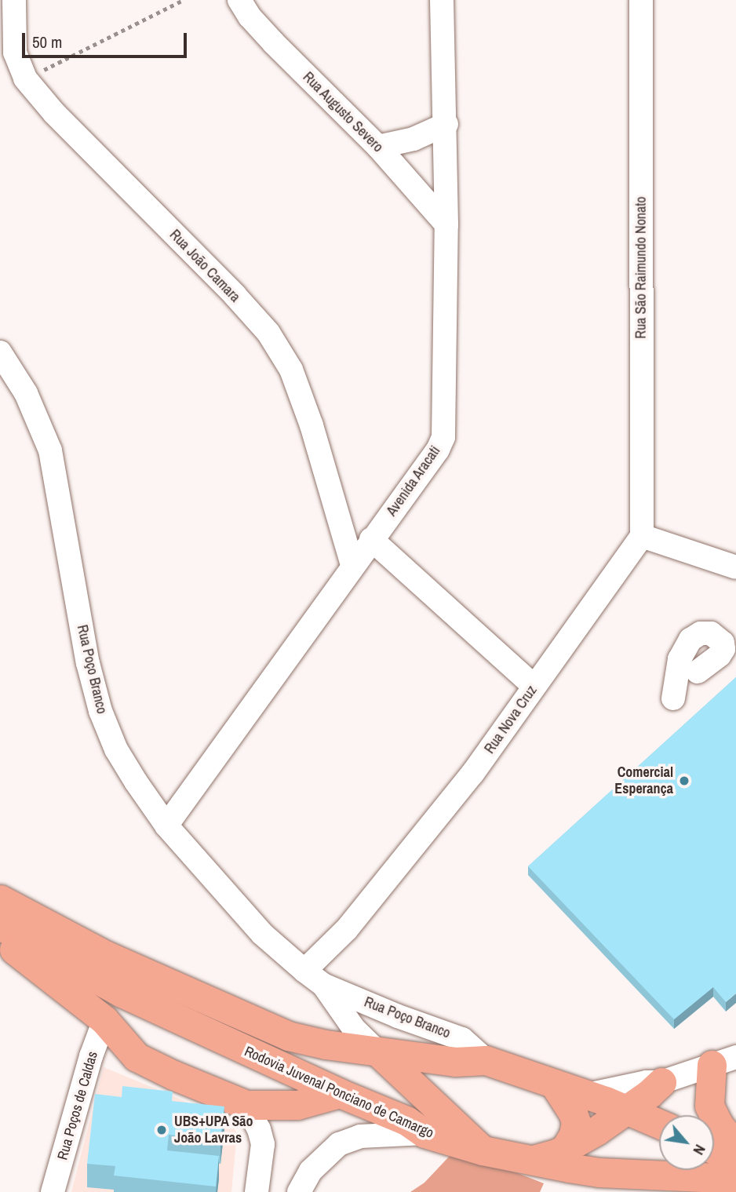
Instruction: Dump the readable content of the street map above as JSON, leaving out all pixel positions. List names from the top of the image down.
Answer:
{
  "streets": {
    "main road": ["Rodovia Juvenal Ponciano de Camargo"],
    "street": [
      "Rua Augusto Severo",
      "Rua João Camara",
      "Rua São Raimundo Nonato",
      "Avenida Aracati",
      "Rua Poço Branco",
      "Rua Nova Cruz",
      "Rua Poços de Caldas"
    ]
  },
  "crossings": [
    ["Rua Augusto Severo", "Avenida Aracati"],
    ["Rua João Camara", "Avenida Aracati"],
    ["Rua São Raimundo Nonato", "Rua Nova Cruz"],
    ["Avenida Aracati", "Rua Poço Branco"],
    ["Rua Poço Branco", "Rua Nova Cruz"]
  ],
  "places": ["Comercial Esperança", "UBS+UPA São João Lavras"],
  "scale_bar": "50 m",
  "north": "bottom right"
}
